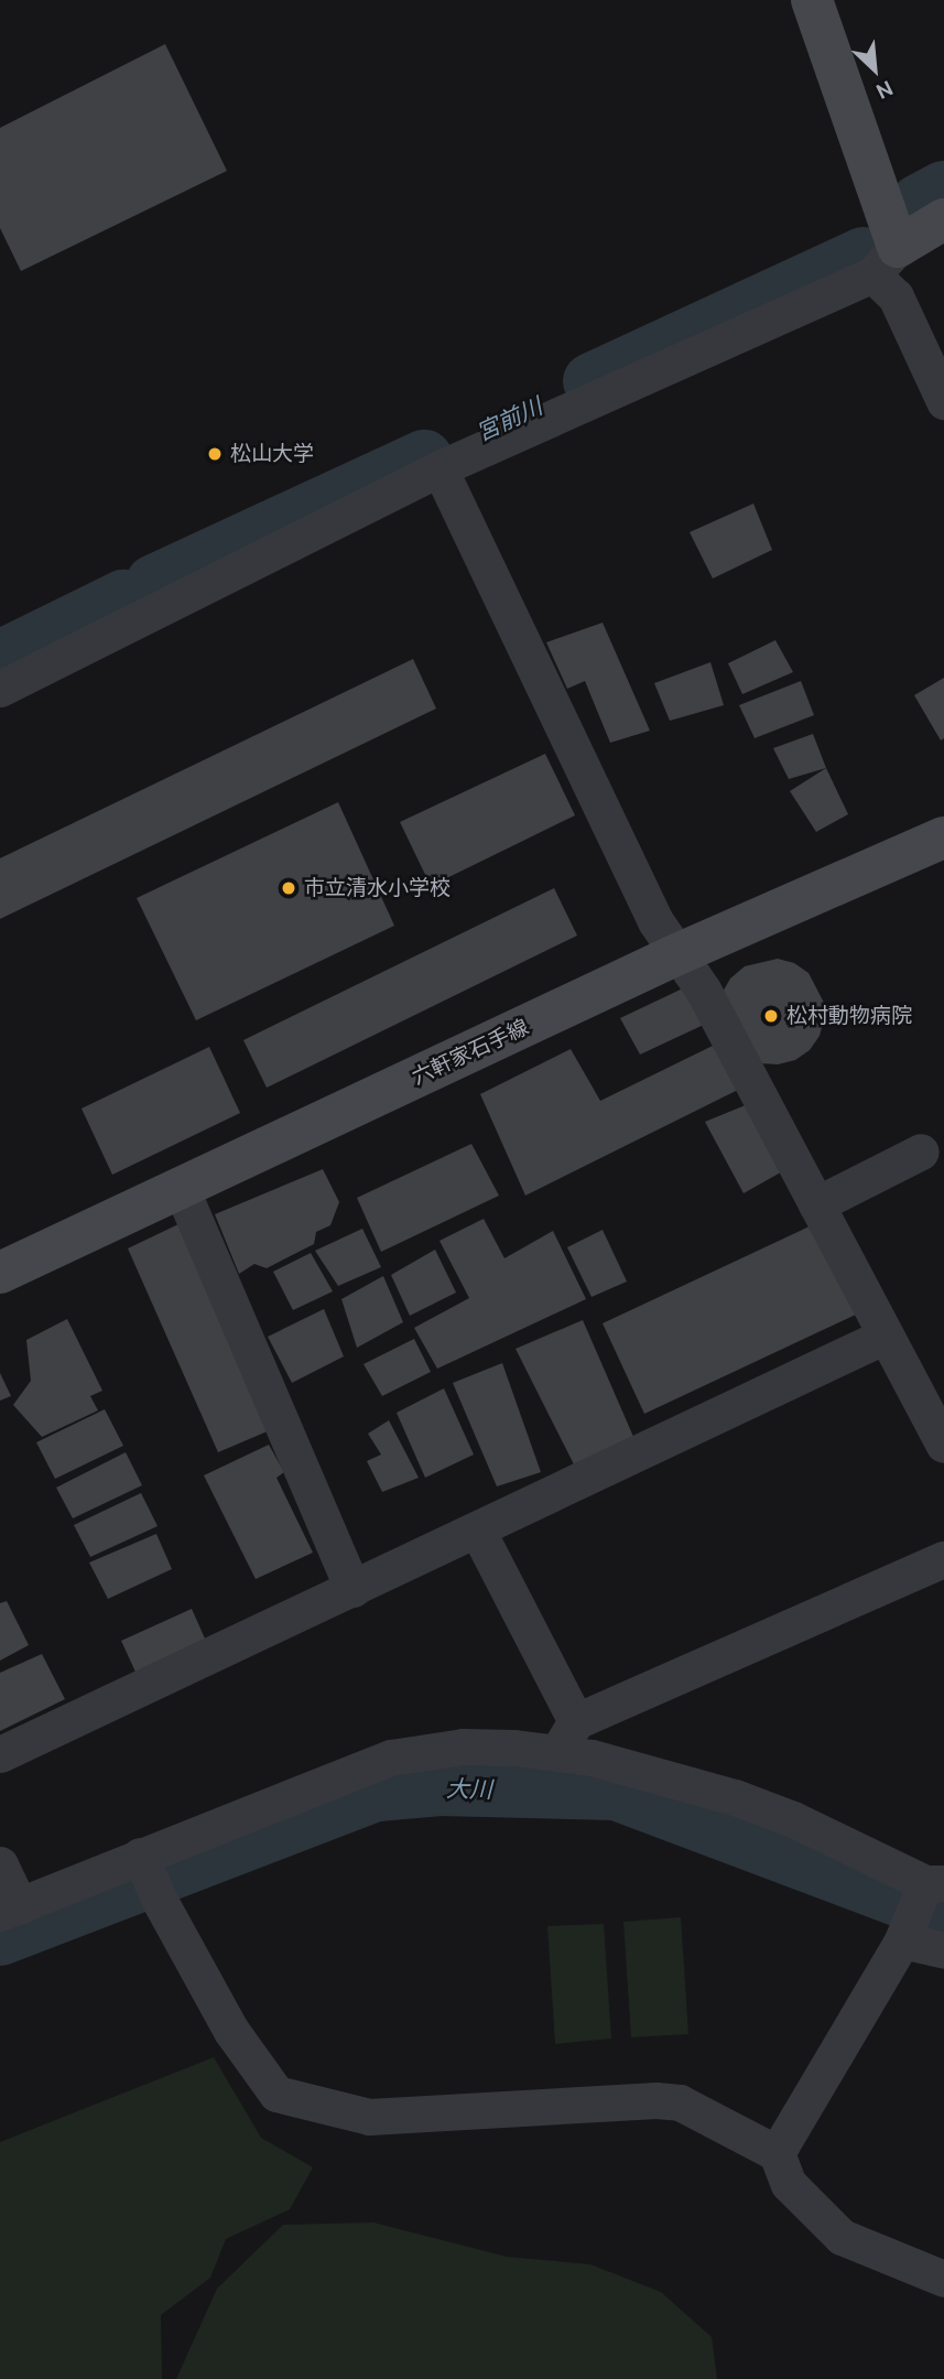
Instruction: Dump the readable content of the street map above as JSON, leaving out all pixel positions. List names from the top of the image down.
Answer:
{
  "streets": {
    "main road": ["六軒家石手線"]
  },
  "water": ["宮前川", "大川"],
  "places": ["松山大学", "市立清水小学校", "松村動物病院"],
  "north": "bottom right"
}
